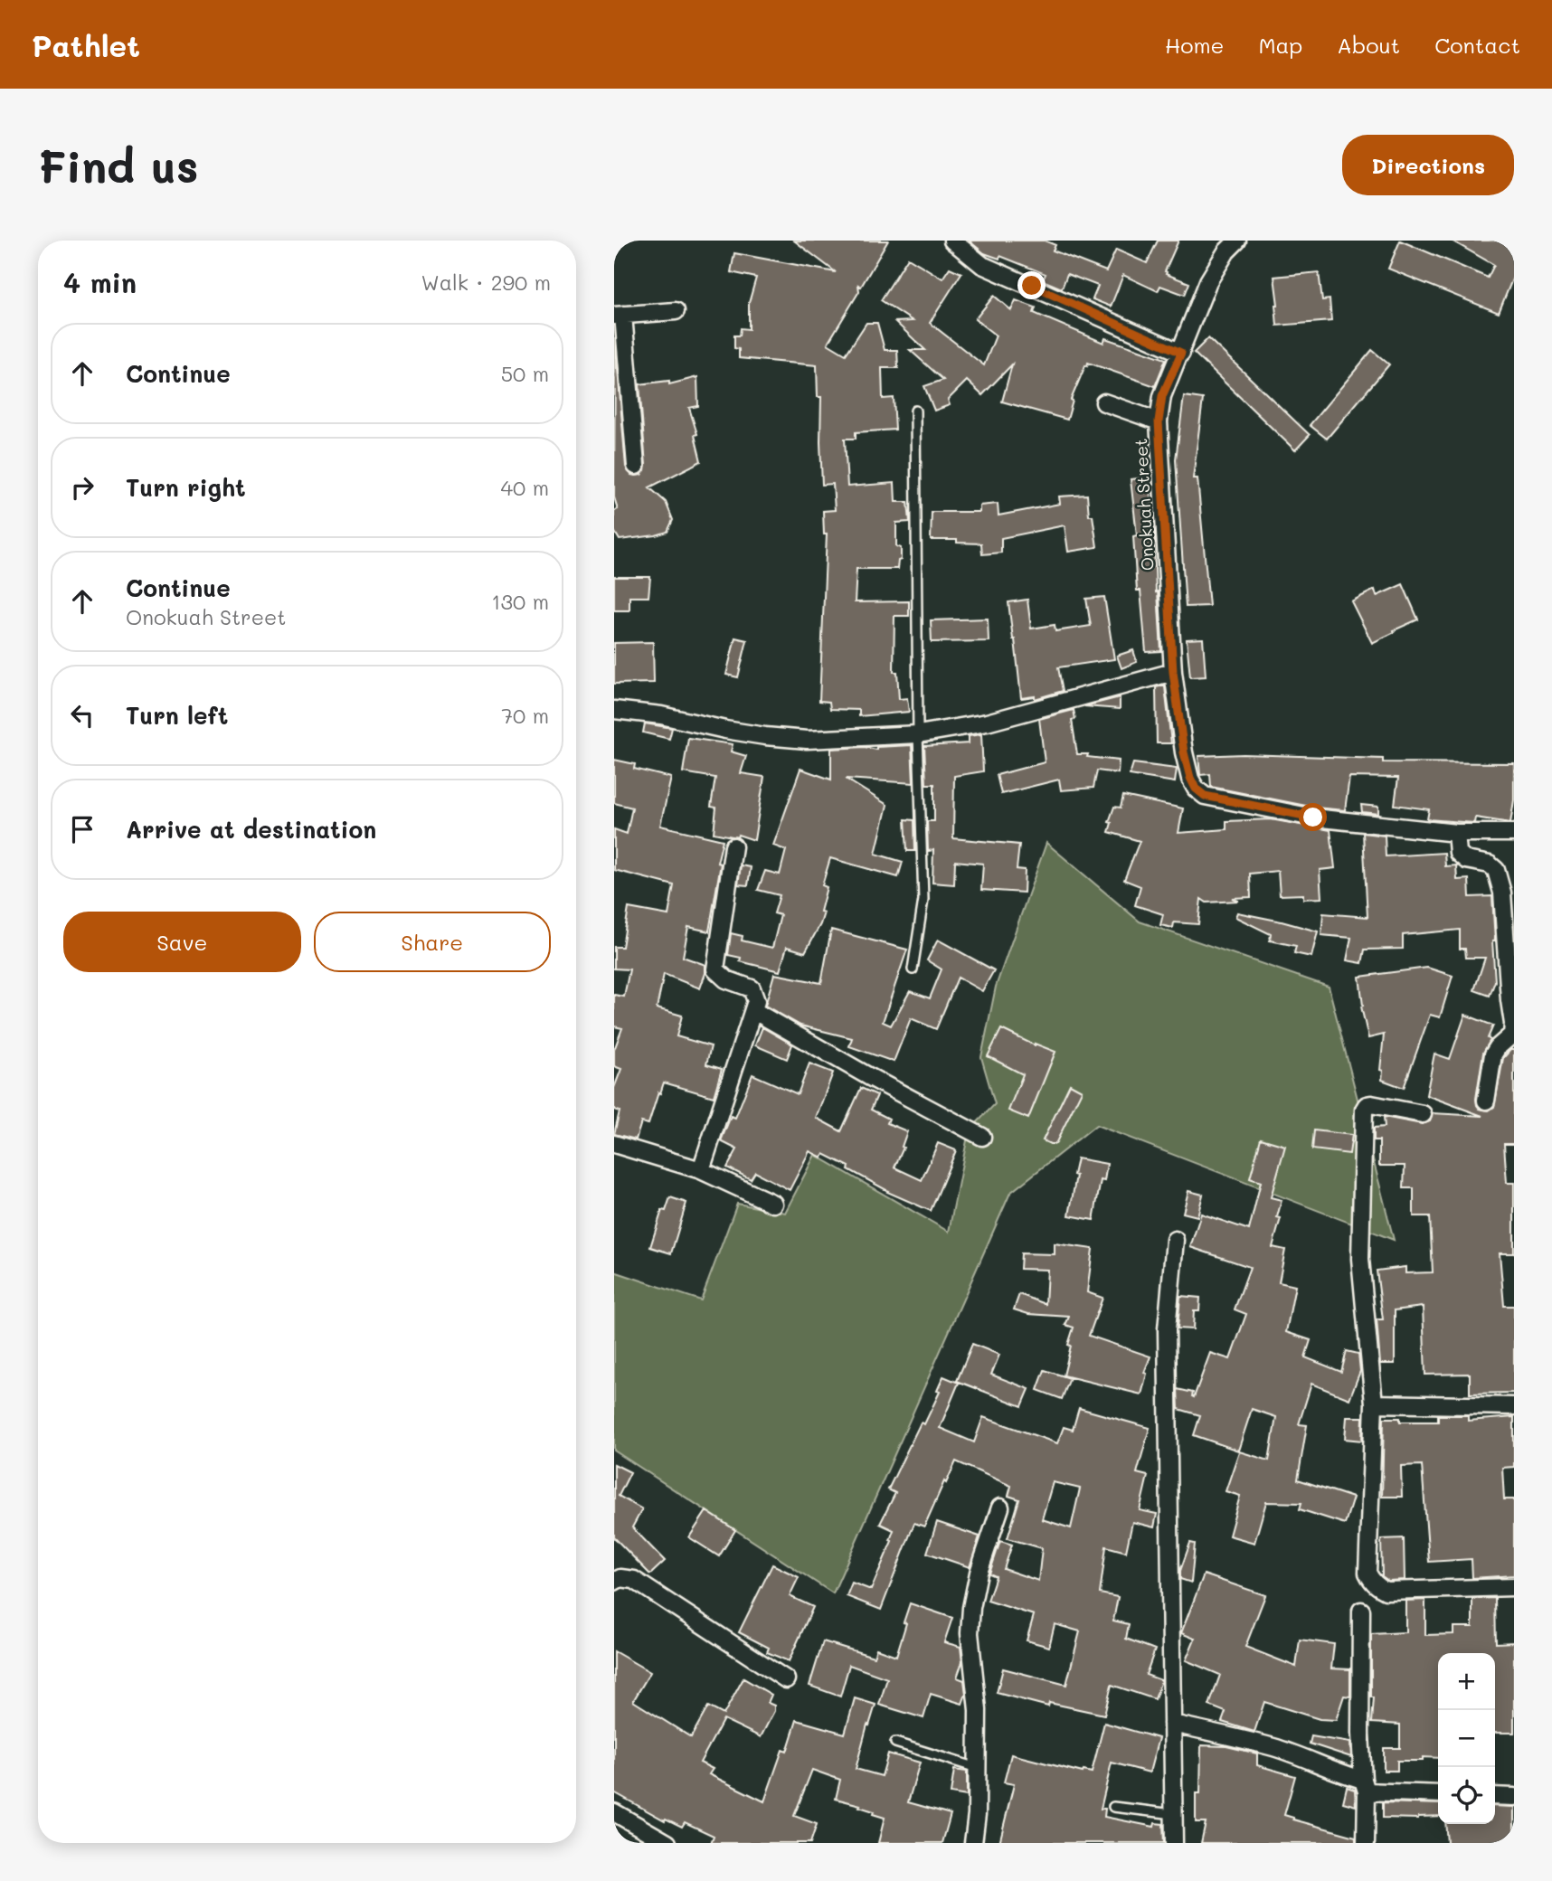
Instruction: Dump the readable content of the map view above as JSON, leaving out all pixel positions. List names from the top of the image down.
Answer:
{
  "streets": {
    "street": ["Onokuah Street"]
  },
  "page": {
    "header": "Pathlet",
    "nav": [
      "Home",
      "Map",
      "About",
      "Contact"
    ],
    "buttons": [
      "Directions",
      ["Save", "Share"]
    ],
    "title": "Find us",
    "heading": ["4 min", "Walk · 290 m"],
    "list": [
      ["Continue", "50 m"],
      ["Turn right", "40 m"],
      ["Continue", "Onokuah Street", "130 m"],
      ["Turn left", "70 m"],
      "Arrive at destination"
    ],
    "map_buttons": ["+", "−"]
  }
}
